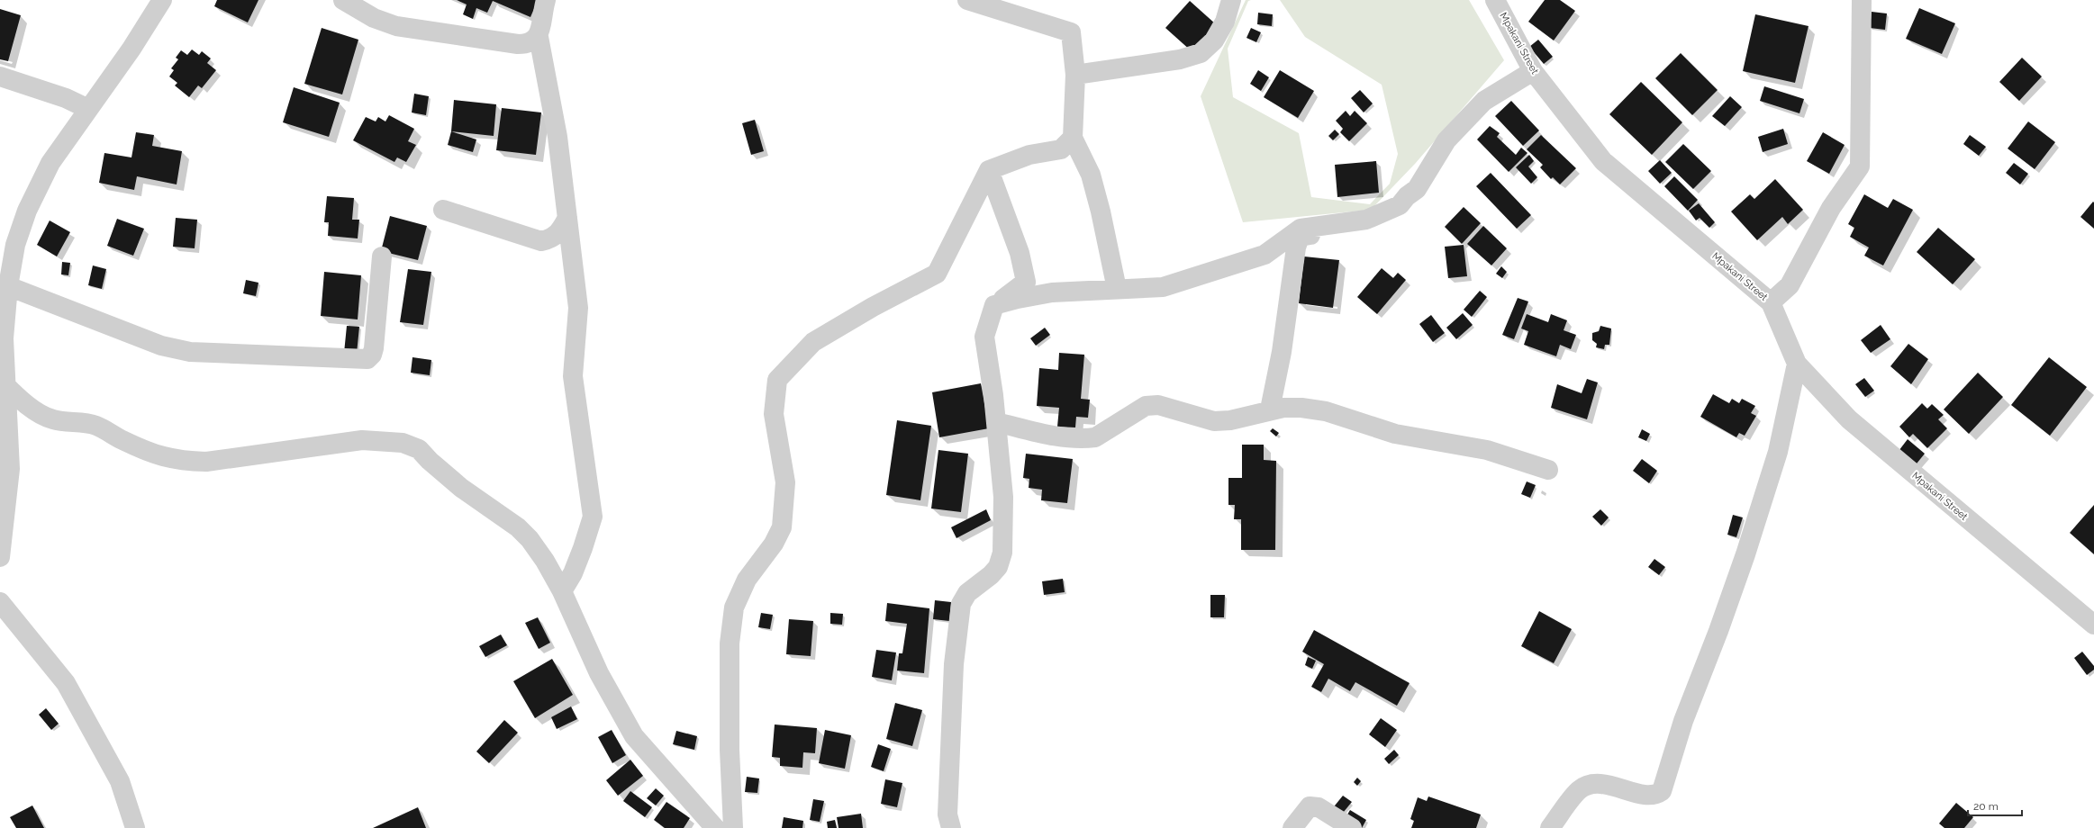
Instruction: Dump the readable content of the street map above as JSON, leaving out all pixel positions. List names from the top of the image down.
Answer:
{
  "streets": {
    "street": ["Mpakani Street"]
  },
  "scale_bar": "20 m"
}
